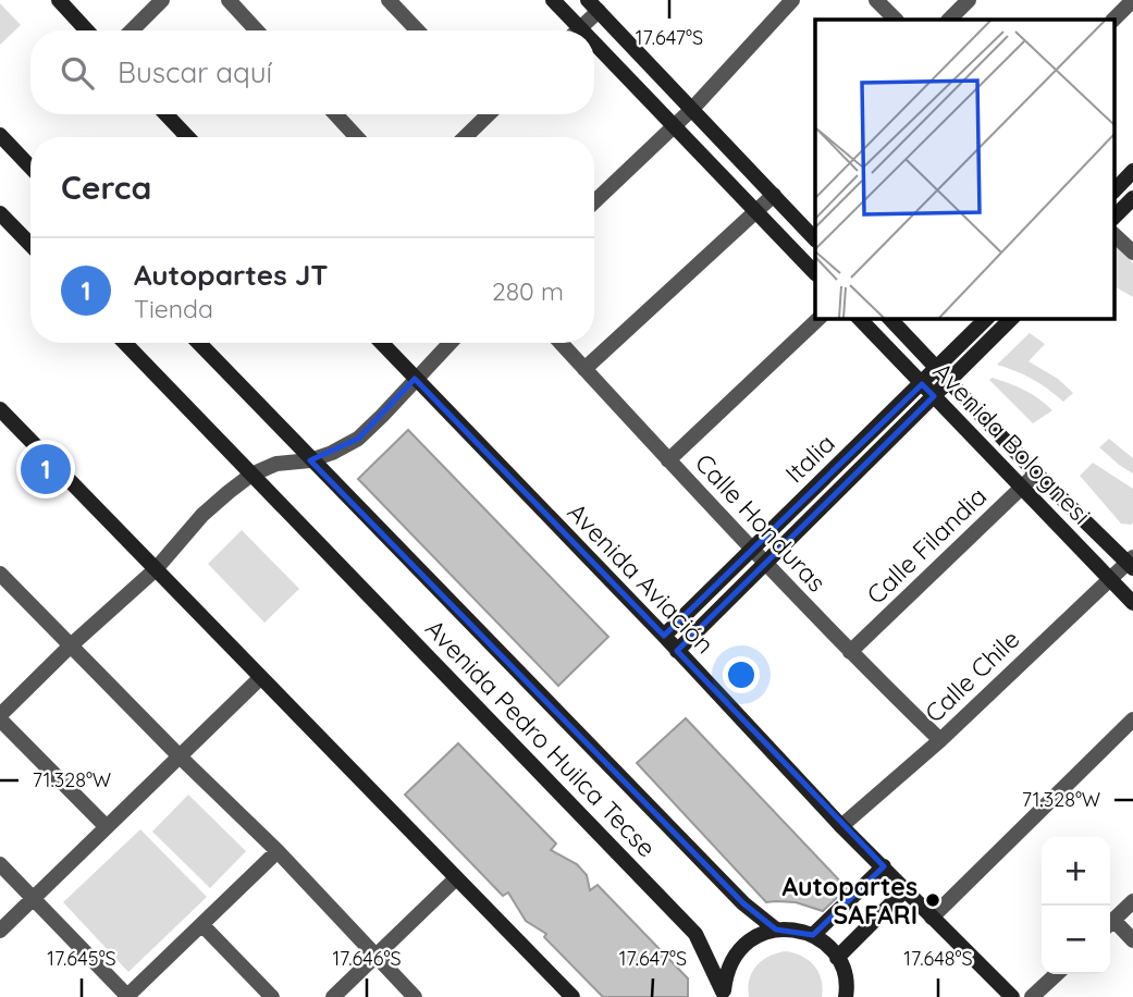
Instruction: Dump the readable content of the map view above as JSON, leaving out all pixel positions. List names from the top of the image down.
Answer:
{
  "streets": {
    "street": [
      "Avenida Bolognesi",
      "Italia",
      "Calle Honduras",
      "Calle Filandia",
      "Avenida Aviación",
      "Calle Chile",
      "Avenida Pedro Huilca Tecse"
    ]
  },
  "crossings": [
    ["Avenida Bolognesi", "Italia"],
    ["Avenida Bolognesi", "Calle Filandia"],
    ["Avenida Bolognesi", "Calle Chile"],
    ["Italia", "Calle Honduras"],
    ["Italia", "Avenida Aviación"],
    ["Calle Honduras", "Calle Filandia"],
    ["Calle Honduras", "Calle Chile"],
    ["Avenida Aviación", "Calle Chile"]
  ],
  "places": ["Autopartes SAFARI"],
  "page": {
    "search": "Buscar aquí",
    "heading": "Cerca",
    "list": [
      {
        "mark": "1",
        "name": "Autopartes JT",
        "note": "Tienda",
        "value": "280 m"
      }
    ],
    "pins": "1",
    "map_buttons": ["+", "−"]
  },
  "coordinates": [
    "17.647°S",
    "71.328°W",
    "17.645°S",
    "17.646°S",
    "17.648°S"
  ]
}
